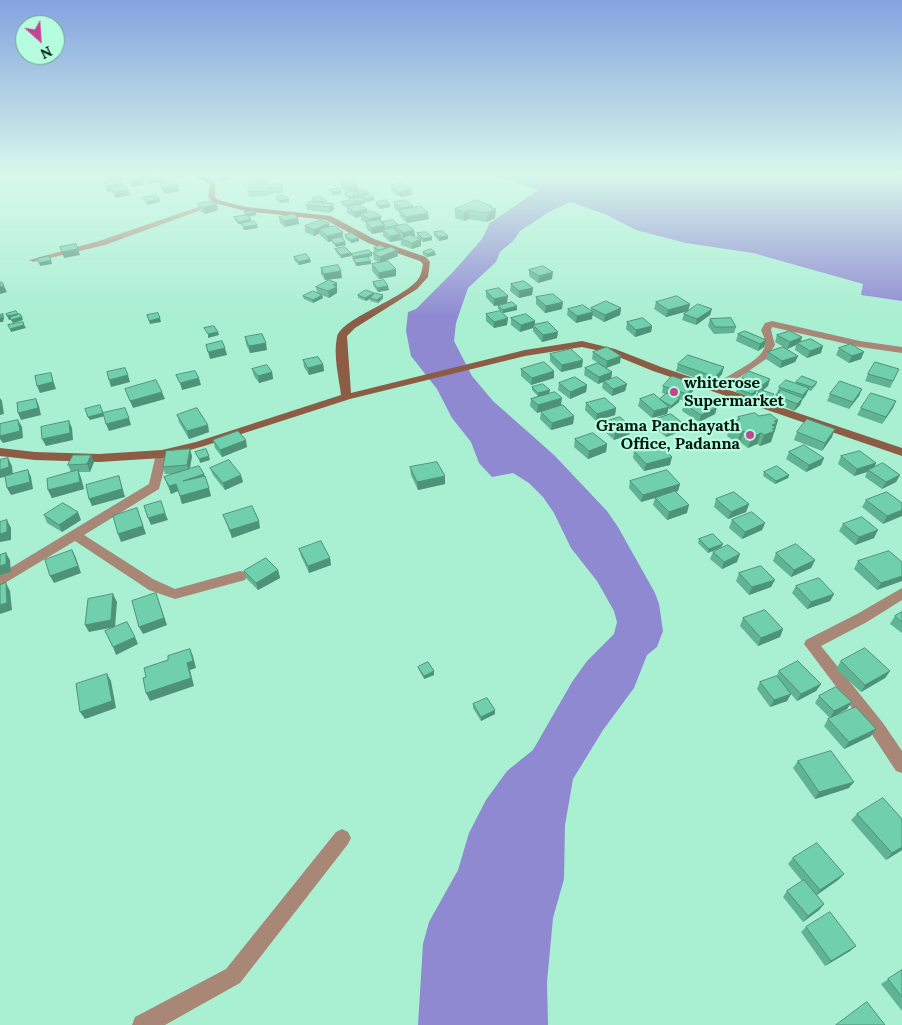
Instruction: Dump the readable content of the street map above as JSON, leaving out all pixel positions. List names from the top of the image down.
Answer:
{
  "places": ["whiterose Supermarket", "Grama Panchayath Office, Padanna"],
  "north": "bottom right"
}
